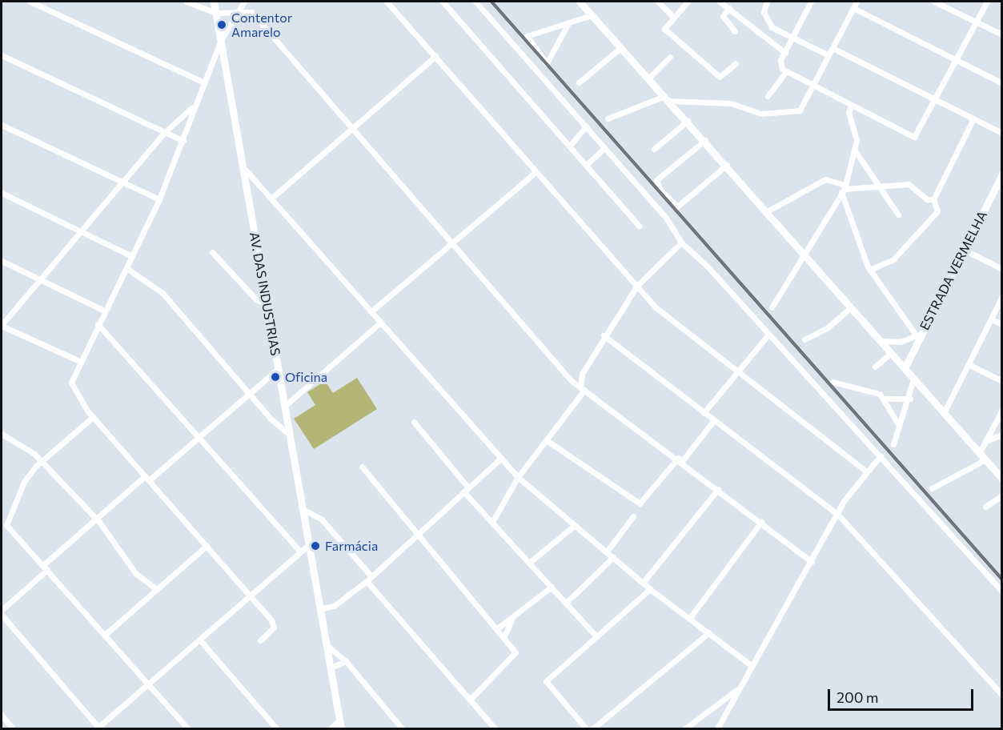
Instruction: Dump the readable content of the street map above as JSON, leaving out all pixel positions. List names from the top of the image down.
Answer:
{
  "streets": {
    "street": ["ESTRADA VERMELHA", "AV. DAS INDUSTRIAS"]
  },
  "places": ["Contentor Amarelo", "Oficina", "Farmácia"],
  "scale_bar": "200 m"
}
